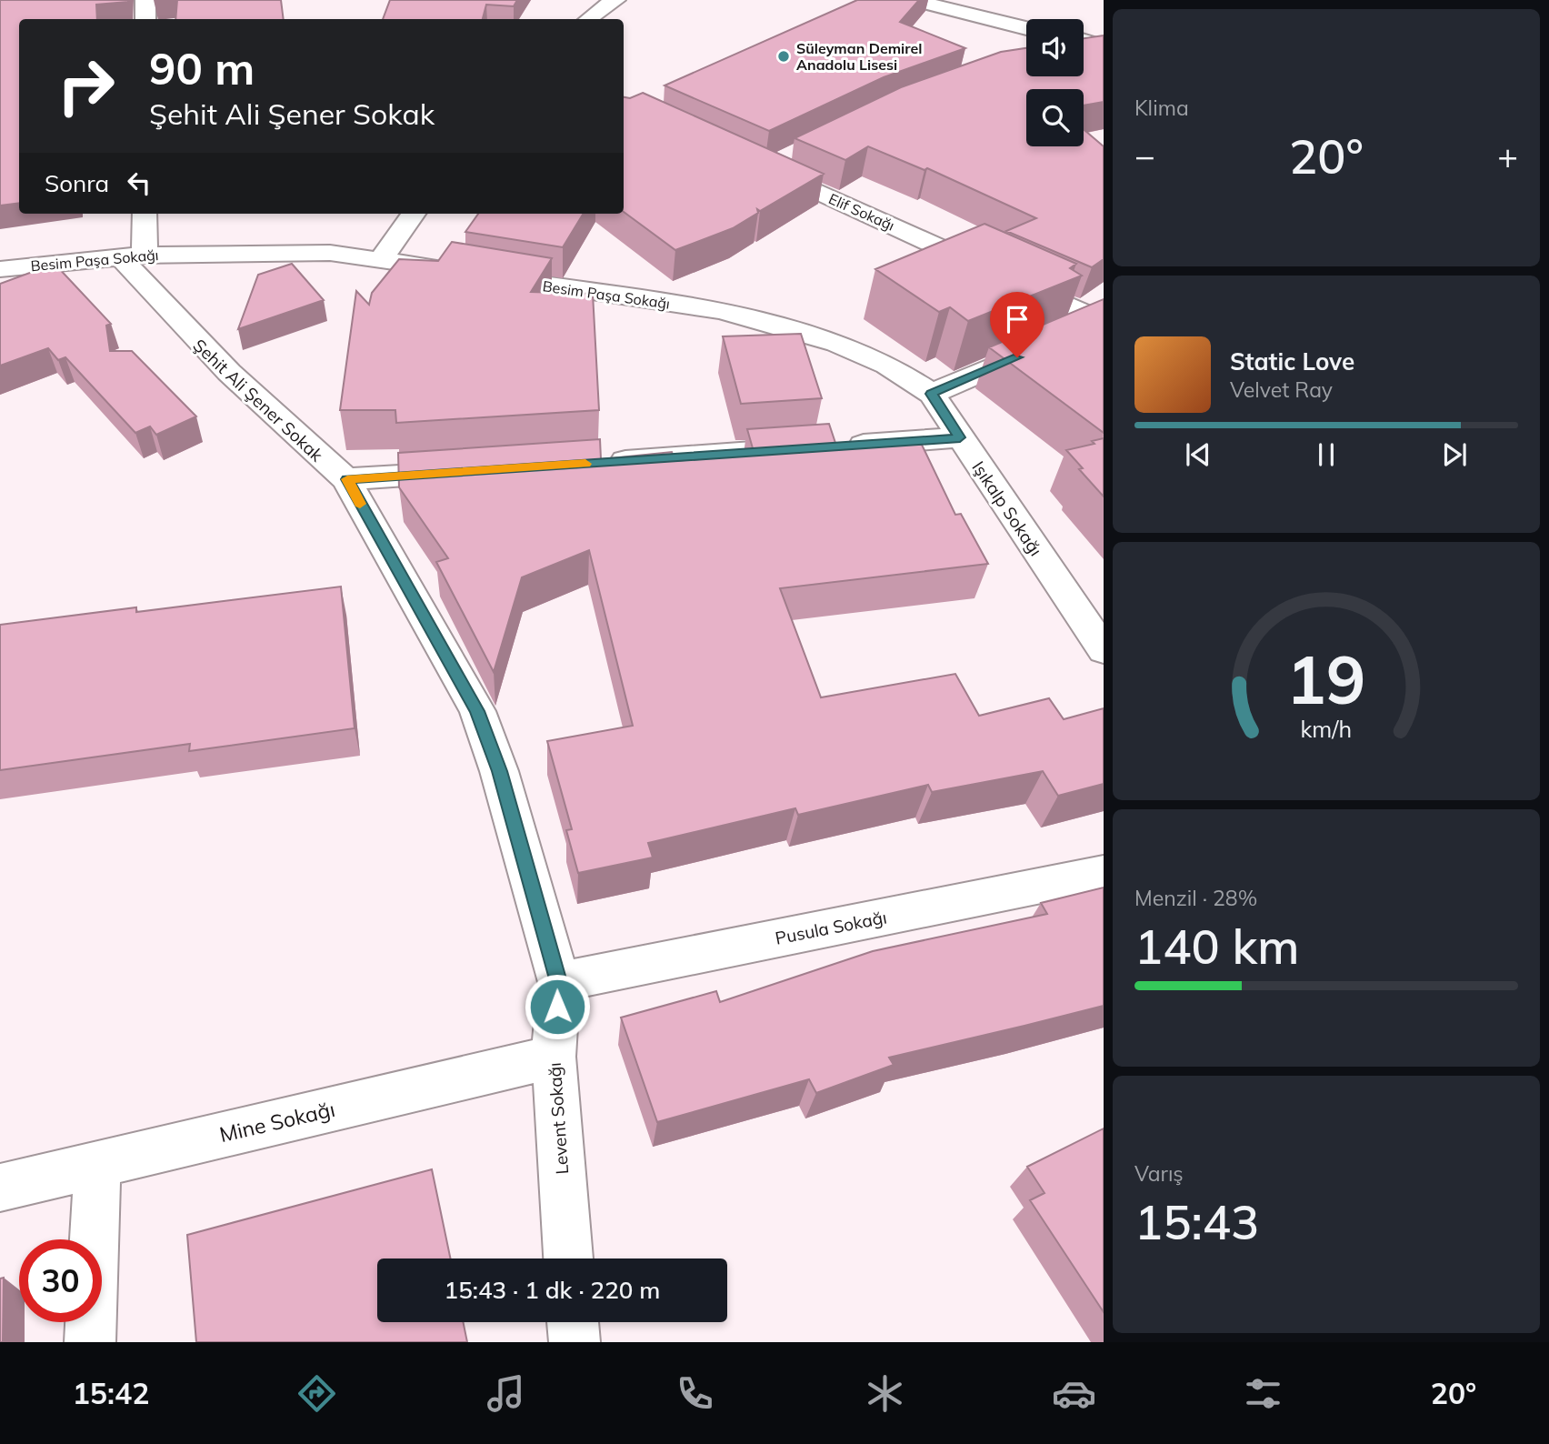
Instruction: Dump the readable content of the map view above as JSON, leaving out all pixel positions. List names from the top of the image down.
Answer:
{
  "streets": {
    "street": [
      "Elif Sokağı",
      "Besim Paşa Sokağı",
      "Şehit Ali Şener Sokak",
      "Işıkalp Sokağı",
      "Pusula Sokağı",
      "Levent Sokağı",
      "Mine Sokağı"
    ]
  },
  "crossings": [
    ["Besim Paşa Sokağı", "Şehit Ali Şener Sokak"],
    ["Besim Paşa Sokağı", "Işıkalp Sokağı"],
    ["Şehit Ali Şener Sokak", "Levent Sokağı"],
    ["Pusula Sokağı", "Levent Sokağı"],
    ["Levent Sokağı", "Mine Sokağı"]
  ],
  "places": ["Süleyman Demirel Anadolu Lisesi"],
  "page": {
    "tile": [
      "Klima",
      ["Menzil · 28%", "140 km"],
      ["Varış", "15:43"]
    ],
    "turn": ["90 m", "Şehit Ali Şener Sokak"],
    "heat": ["−", "20°", "+"],
    "then": "Sonra",
    "song": ["Static Love", "Velvet Ray"],
    "limit": "30",
    "trip": "15:43 · 1 dk · 220 m",
    "tabs": ["15:42", "20°"],
    "gauge": ["19", "km/h"]
  }
}
